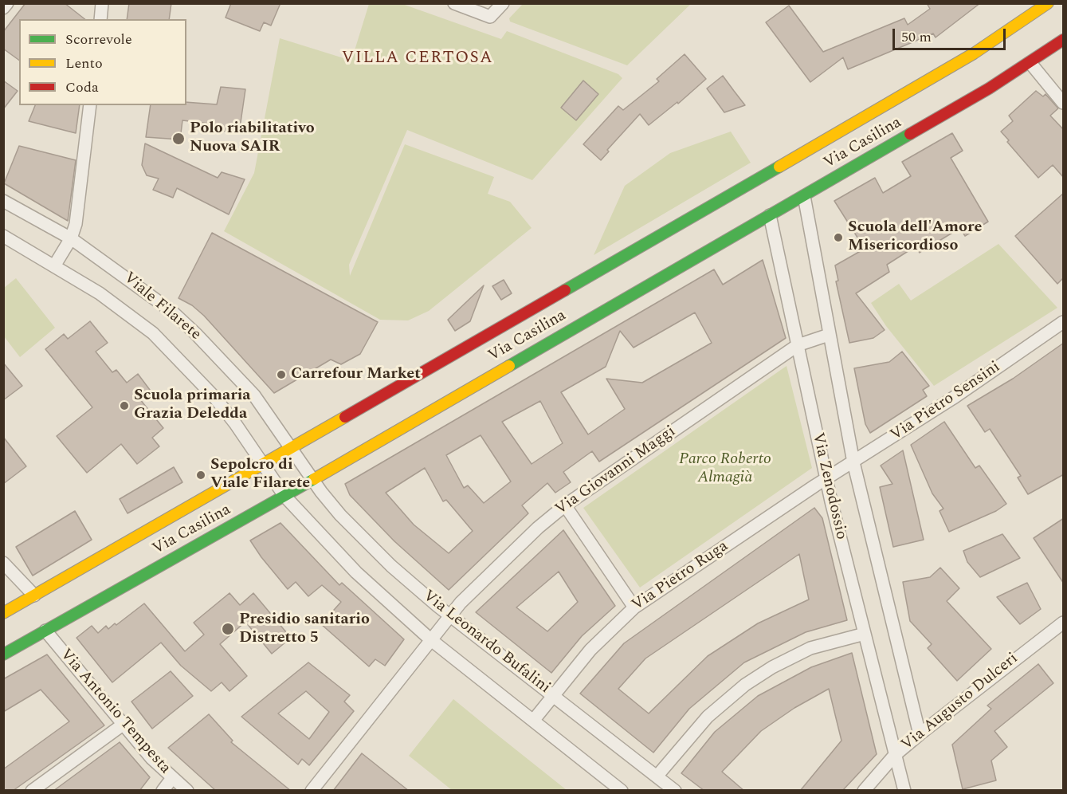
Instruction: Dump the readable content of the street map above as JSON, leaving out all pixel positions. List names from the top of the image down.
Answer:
{
  "streets": {
    "main road": ["Via Casilina"],
    "street": [
      "Viale Filarete",
      "Via Pietro Sensini",
      "Via Giovanni Maggi",
      "Via Zenodossio",
      "Via Pietro Ruga",
      "Via Leonardo Bufalini",
      "Via Augusto Dulceri",
      "Via Antonio Tempesta"
    ]
  },
  "crossings": [
    ["Via Casilina", "Viale Filarete"],
    ["Via Casilina", "Via Zenodossio"],
    ["Via Casilina", "Via Leonardo Bufalini"],
    ["Via Casilina", "Via Antonio Tempesta"],
    ["Viale Filarete", "Via Leonardo Bufalini"],
    ["Via Pietro Sensini", "Via Zenodossio"],
    ["Via Pietro Sensini", "Via Pietro Ruga"],
    ["Via Giovanni Maggi", "Via Zenodossio"],
    ["Via Giovanni Maggi", "Via Leonardo Bufalini"],
    ["Via Zenodossio", "Via Pietro Ruga"],
    ["Via Zenodossio", "Via Augusto Dulceri"],
    ["Via Pietro Ruga", "Via Leonardo Bufalini"]
  ],
  "districts": ["VILLA CERTOSA"],
  "parks": ["Parco Roberto Almagià"],
  "places": [
    "Polo riabilitativo Nuova SAIR",
    "Scuola dell'Amore Misericordioso",
    "Carrefour Market",
    "Scuola primaria Grazia Deledda",
    "Sepolcro di Viale Filarete",
    "Presidio sanitario Distretto 5"
  ],
  "legend": ["Scorrevole", "Lento", "Coda"],
  "scale_bar": "50 m"
}
